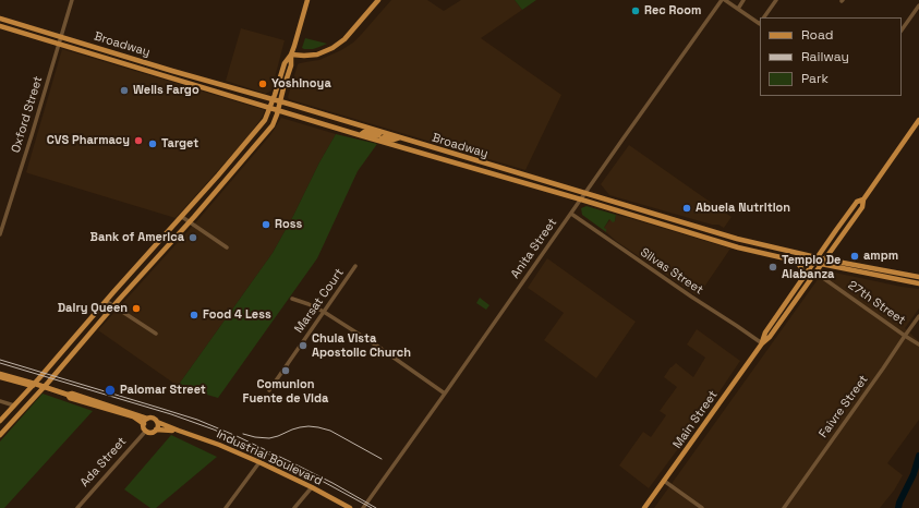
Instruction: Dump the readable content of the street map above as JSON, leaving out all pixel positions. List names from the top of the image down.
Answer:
{
  "streets": {
    "main road": ["Broadway", "Main Street", "Industrial Boulevard"],
    "street": [
      "Oxford Street",
      "Anita Street",
      "Silvas Street",
      "Marsat Court",
      "27th Street",
      "Faivre Street",
      "Ada Street"
    ]
  },
  "crossings": [
    ["Broadway", "Oxford Street"],
    ["Broadway", "Anita Street"],
    ["Broadway", "Main Street"],
    ["Anita Street", "Silvas Street"],
    ["Silvas Street", "Main Street"],
    ["27th Street", "Faivre Street"],
    ["27th Street", "Main Street"],
    ["Industrial Boulevard", "Ada Street"]
  ],
  "places": [
    "Rec Room",
    "Yoshinoya",
    "Wells Fargo",
    "CVS Pharmacy",
    "Target",
    "Abuela Nutrition",
    "Ross",
    "Bank of America",
    "ampm",
    "Templo De Alabanza",
    "Dairy Queen",
    "Food 4 Less",
    "Chula Vista Apostolic Church",
    "Comunion Fuente de Vida",
    "Palomar Street"
  ],
  "legend": ["Road", "Railway", "Park"]
}
